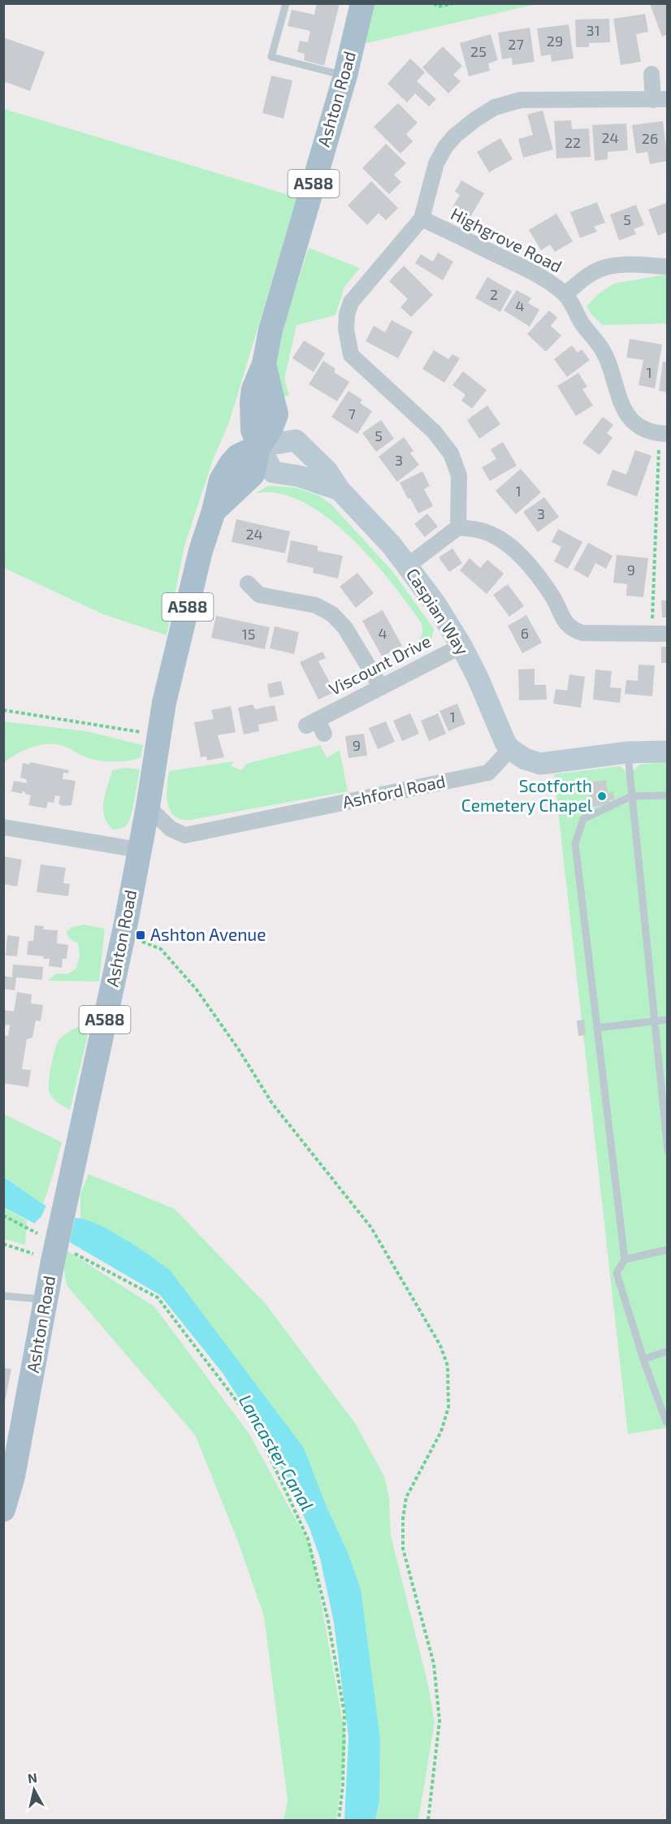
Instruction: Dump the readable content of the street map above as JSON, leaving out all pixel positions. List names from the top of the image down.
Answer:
{
  "streets": {
    "main road": ["Ashton Road", "A588"],
    "street": [
      "Highgrove Road",
      "Caspian Way",
      "Viscount Drive",
      "Ashford Road"
    ]
  },
  "crossings": [
    ["Ashton Road", "Caspian Way"],
    ["Ashton Road", "Ashford Road"],
    ["Caspian Way", "Viscount Drive"],
    ["Caspian Way", "Ashford Road"]
  ],
  "water": ["Lancaster Canal"],
  "places": {
    "other": ["Scotforth Cemetery Chapel"],
    "transit": ["Ashton Avenue"]
  },
  "house_numbers": [
    "31",
    "29",
    "27",
    "25",
    "24",
    "26",
    "22",
    "5",
    "2",
    "4",
    "1",
    "7",
    "5",
    "3",
    "1",
    "3",
    "24",
    "9",
    "4",
    "6",
    "15",
    "1",
    "9"
  ],
  "north": "top"
}
